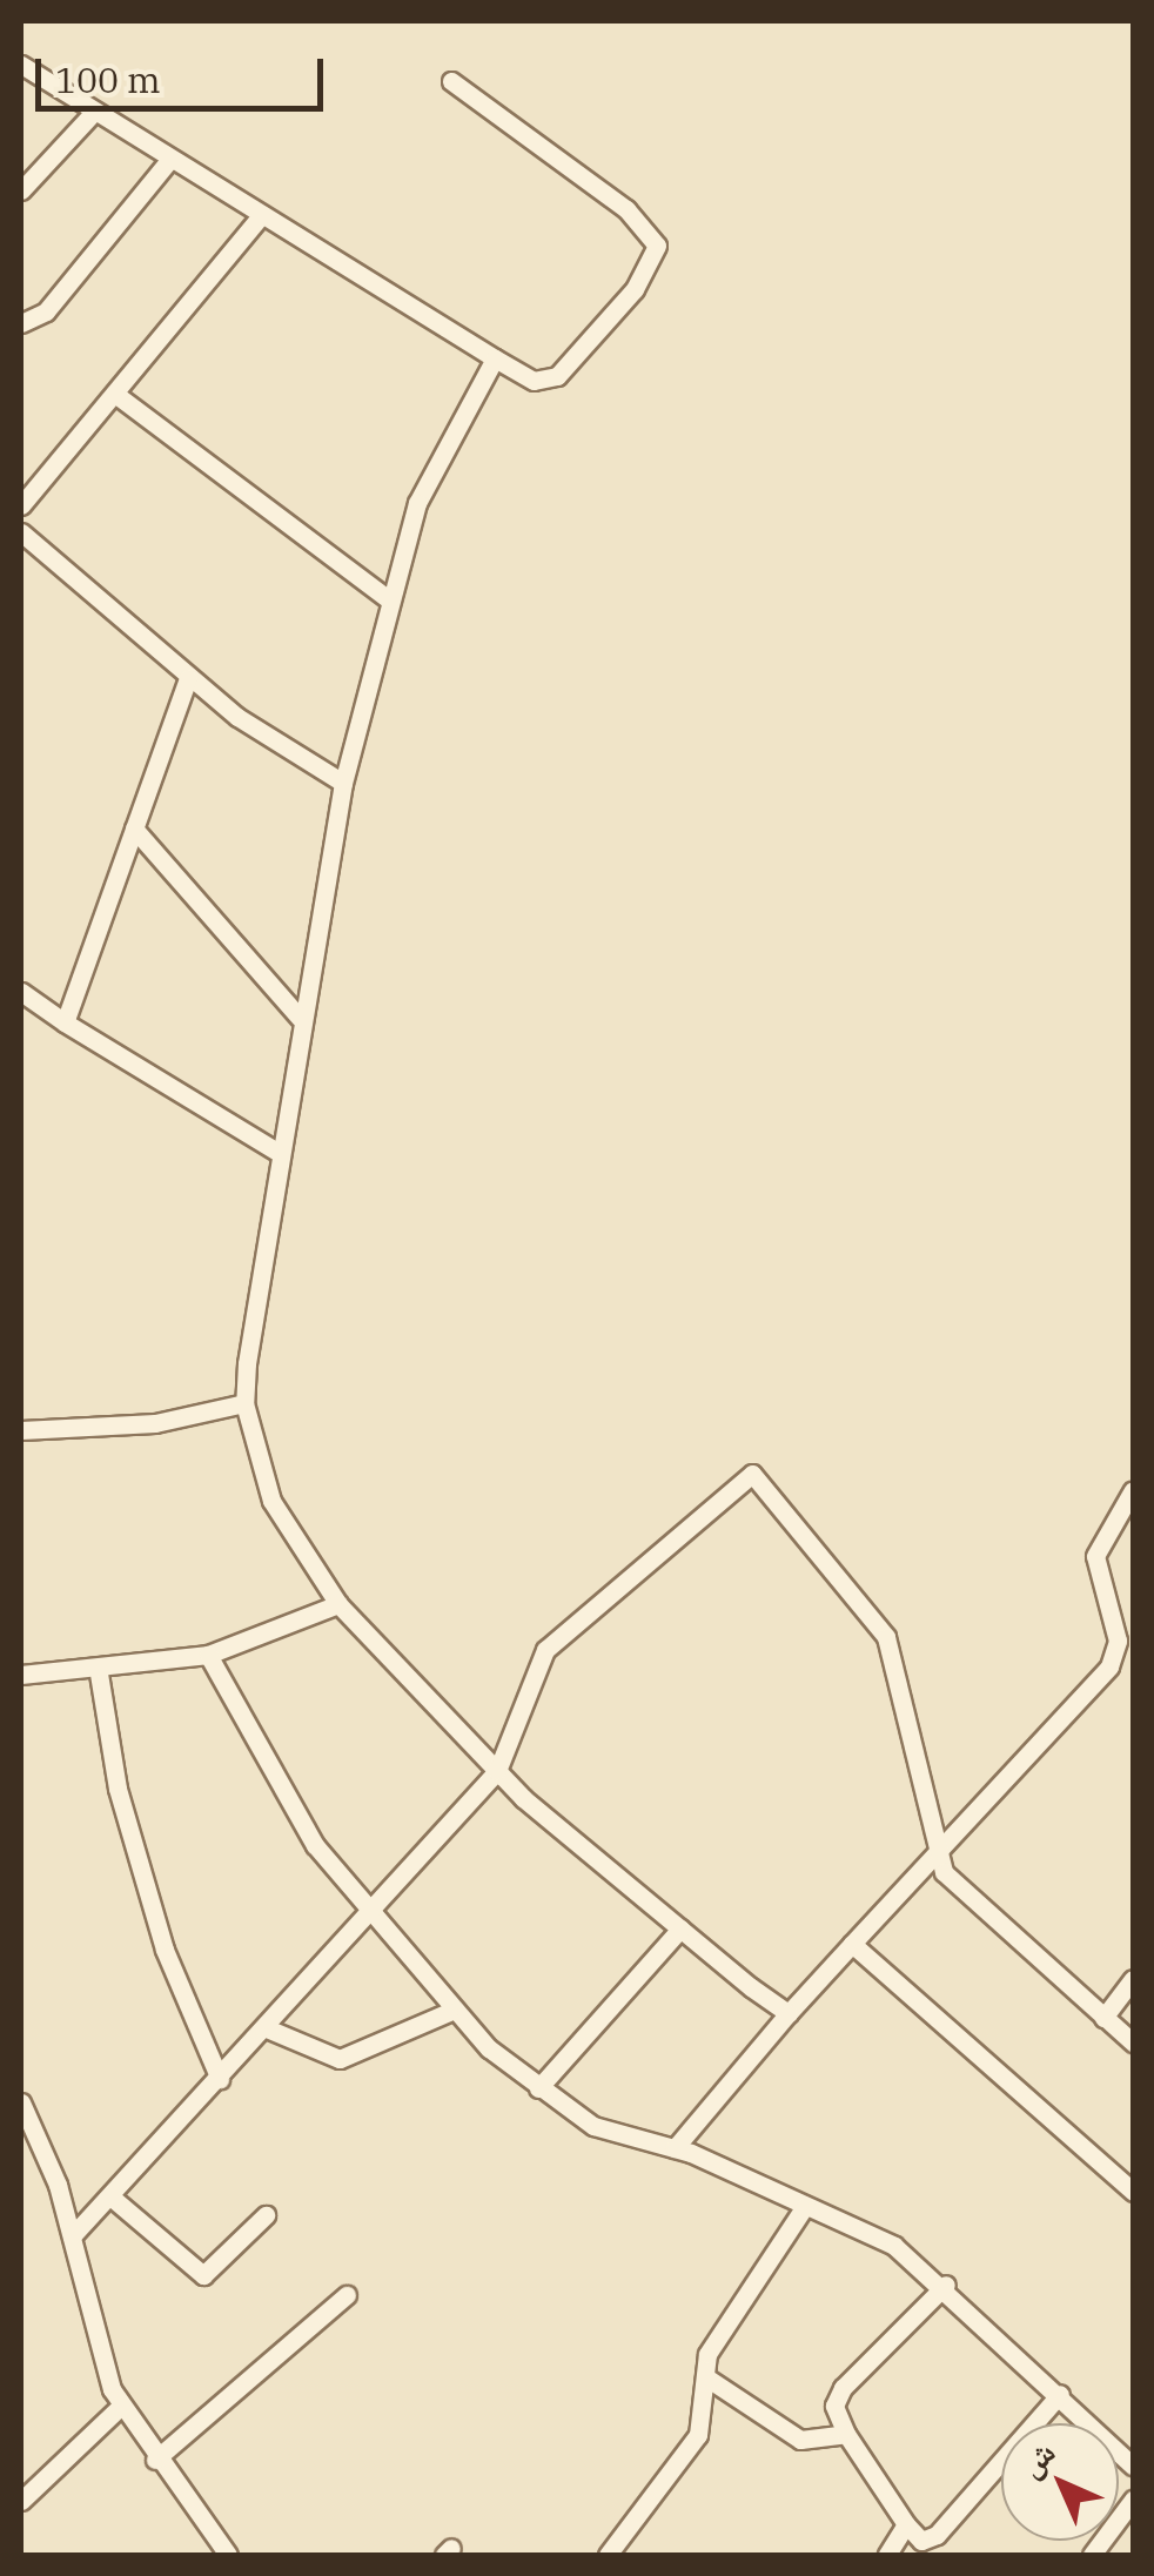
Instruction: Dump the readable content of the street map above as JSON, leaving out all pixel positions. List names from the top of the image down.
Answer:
{
  "scale_bar": "100 m",
  "north": "top left"
}
